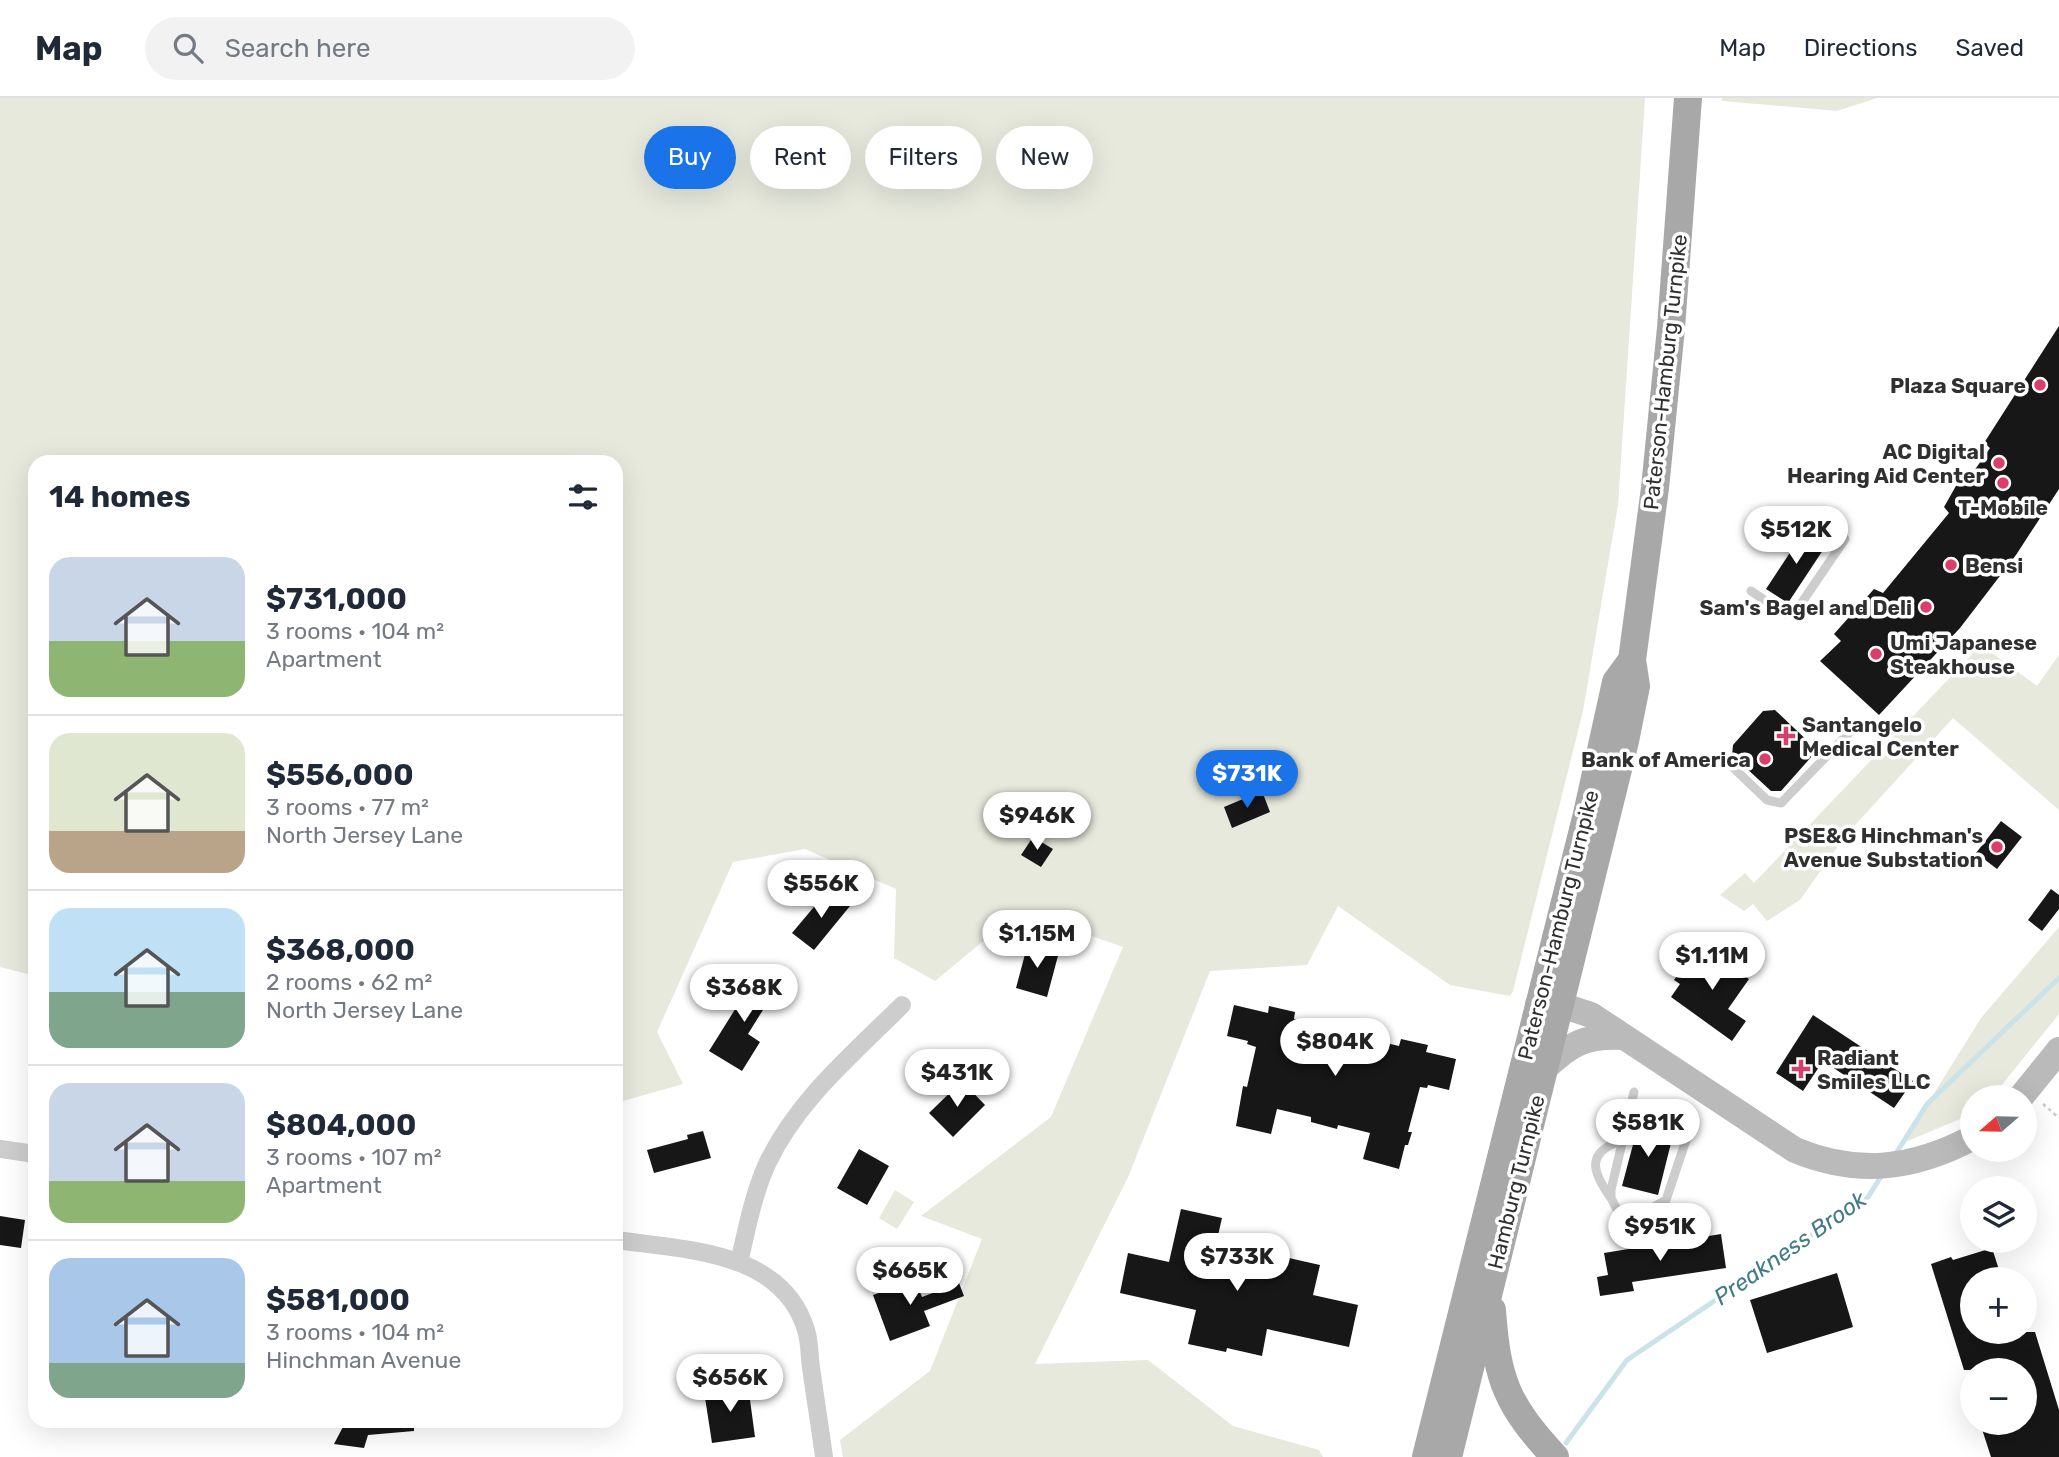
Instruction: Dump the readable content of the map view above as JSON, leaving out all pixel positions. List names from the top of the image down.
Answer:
{
  "streets": {
    "main road": ["Paterson-Hamburg Turnpike", "Hamburg Turnpike"]
  },
  "crossings": [
    ["Paterson-Hamburg Turnpike", "Hamburg Turnpike"]
  ],
  "water": ["Preakness Brook"],
  "places": {
    "other": [
      "Plaza Square",
      "AC Digital Hearing Aid Center",
      "T-Mobile",
      "Bensi",
      "Sam's Bagel and Deli",
      "Umi Japanese Steakhouse",
      "Bank of America",
      "PSE&G Hinchman's Avenue Substation"
    ],
    "health": ["Santangelo Medical Center", "Radiant Smiles LLC"]
  },
  "north": "left",
  "page": {
    "header": "Map",
    "search": "Search here",
    "nav": ["Map", "Directions", "Saved"],
    "chip": [
      "Buy",
      "Rent",
      "Filters",
      "New"
    ],
    "heading": "14 homes",
    "price": [
      "$512K",
      "$731K",
      "$946K",
      "$556K",
      "$1.15M",
      "$1.11M",
      "$368K",
      "$804K",
      "$431K",
      "$581K",
      "$951K",
      "$733K",
      "$665K",
      "$656K"
    ],
    "list": [
      {
        "name": "$731,000",
        "note": "3 rooms · 104 m² · Apartment"
      },
      {
        "name": "$556,000",
        "note": "3 rooms · 77 m² · North Jersey Lane"
      },
      {
        "name": "$368,000",
        "note": "2 rooms · 62 m² · North Jersey Lane"
      },
      {
        "name": "$804,000",
        "note": "3 rooms · 107 m² · Apartment"
      },
      {
        "name": "$581,000",
        "note": "3 rooms · 104 m² · Hinchman Avenue"
      }
    ],
    "map_buttons": ["+", "−"]
  }
}
